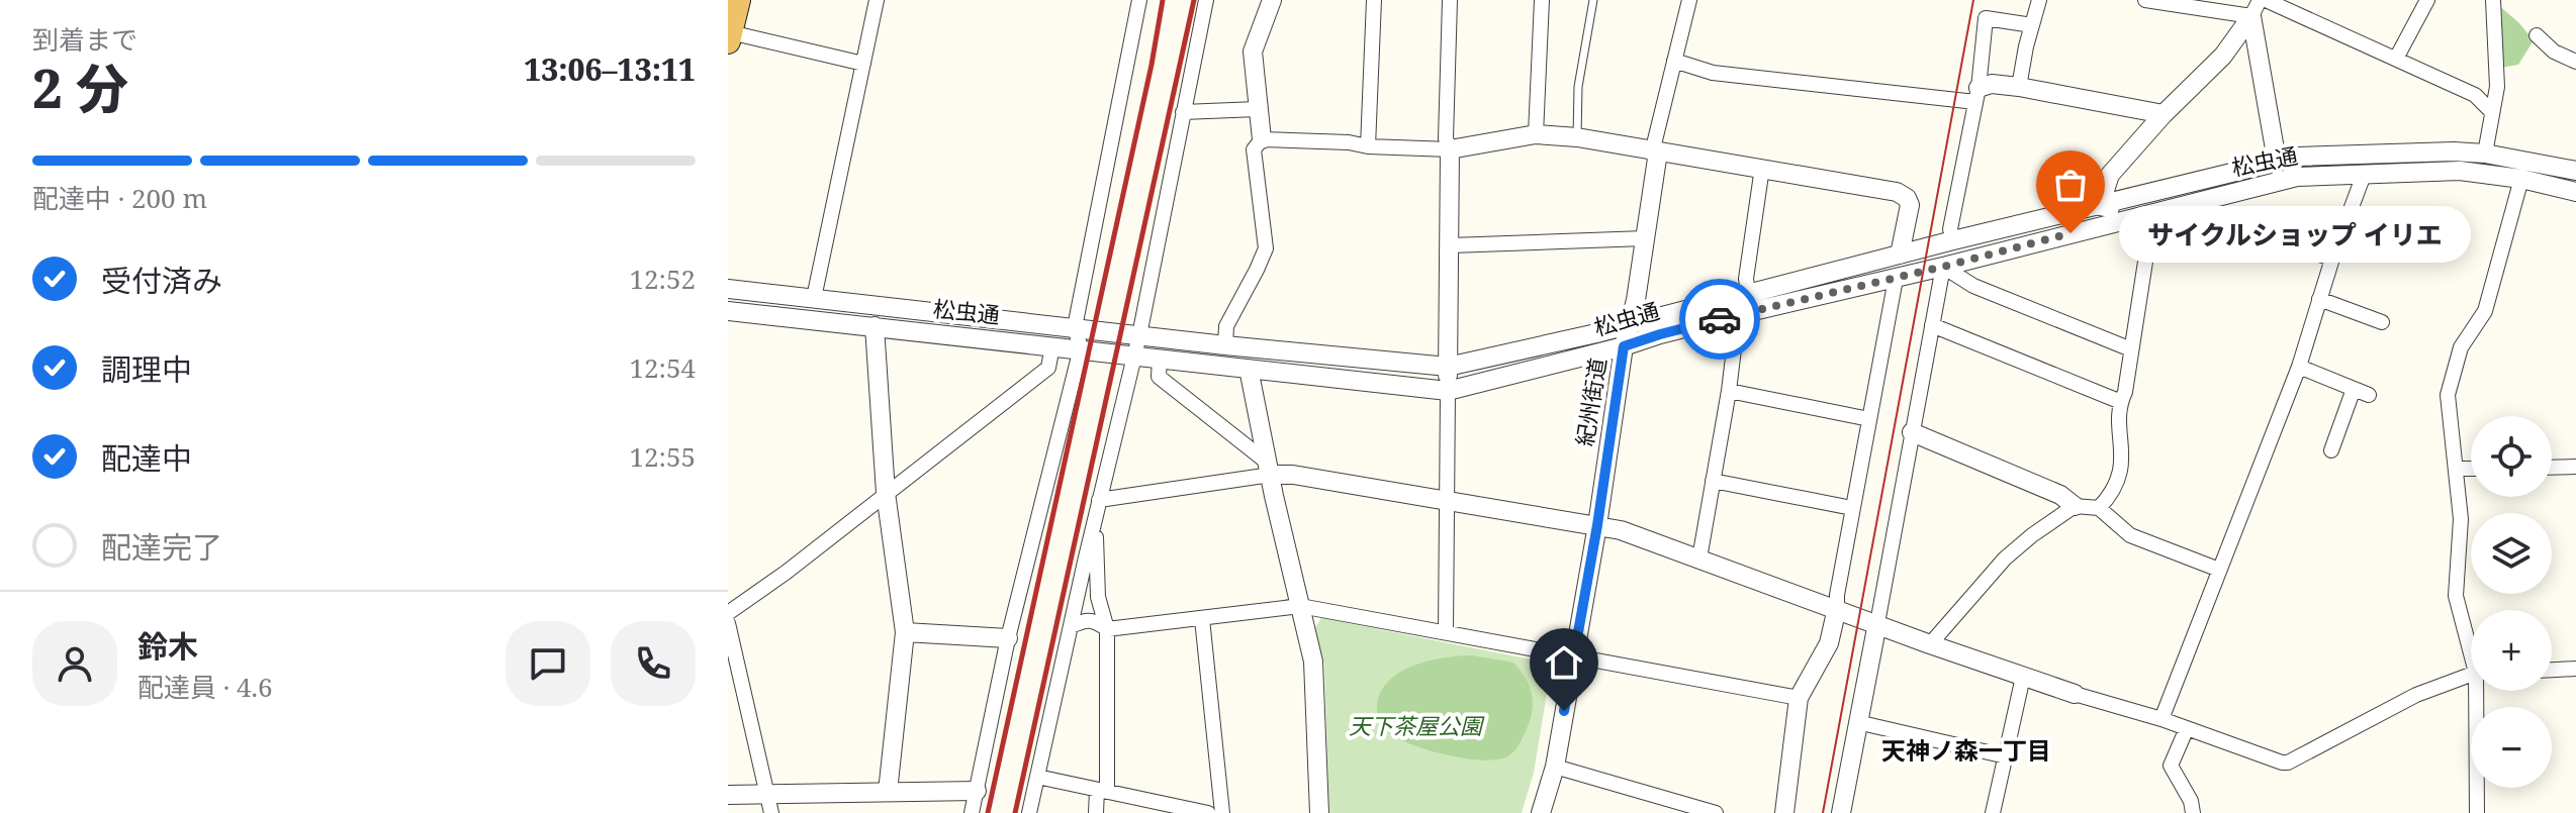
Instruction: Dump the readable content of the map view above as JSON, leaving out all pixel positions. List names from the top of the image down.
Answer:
{
  "streets": {
    "street": ["松虫通", "紀州街道"]
  },
  "crossings": [
    ["松虫通", "紀州街道"]
  ],
  "districts": ["天神ノ森一丁目"],
  "parks": ["天下茶屋公園"],
  "places": ["サイクルショップ イリエ"],
  "page": {
    "heading": ["2 分", "到着まで", "13:06–13:11"],
    "panel": ["鈴木", "配達員 · 4.6"],
    "bar": "配達中 · 200 m",
    "bubble": "サイクルショップ イリエ",
    "list": [
      ["受付済み", "12:52"],
      ["調理中", "12:54"],
      ["配達中", "12:55"],
      "配達完了"
    ],
    "map_buttons": ["+", "−"]
  }
}
